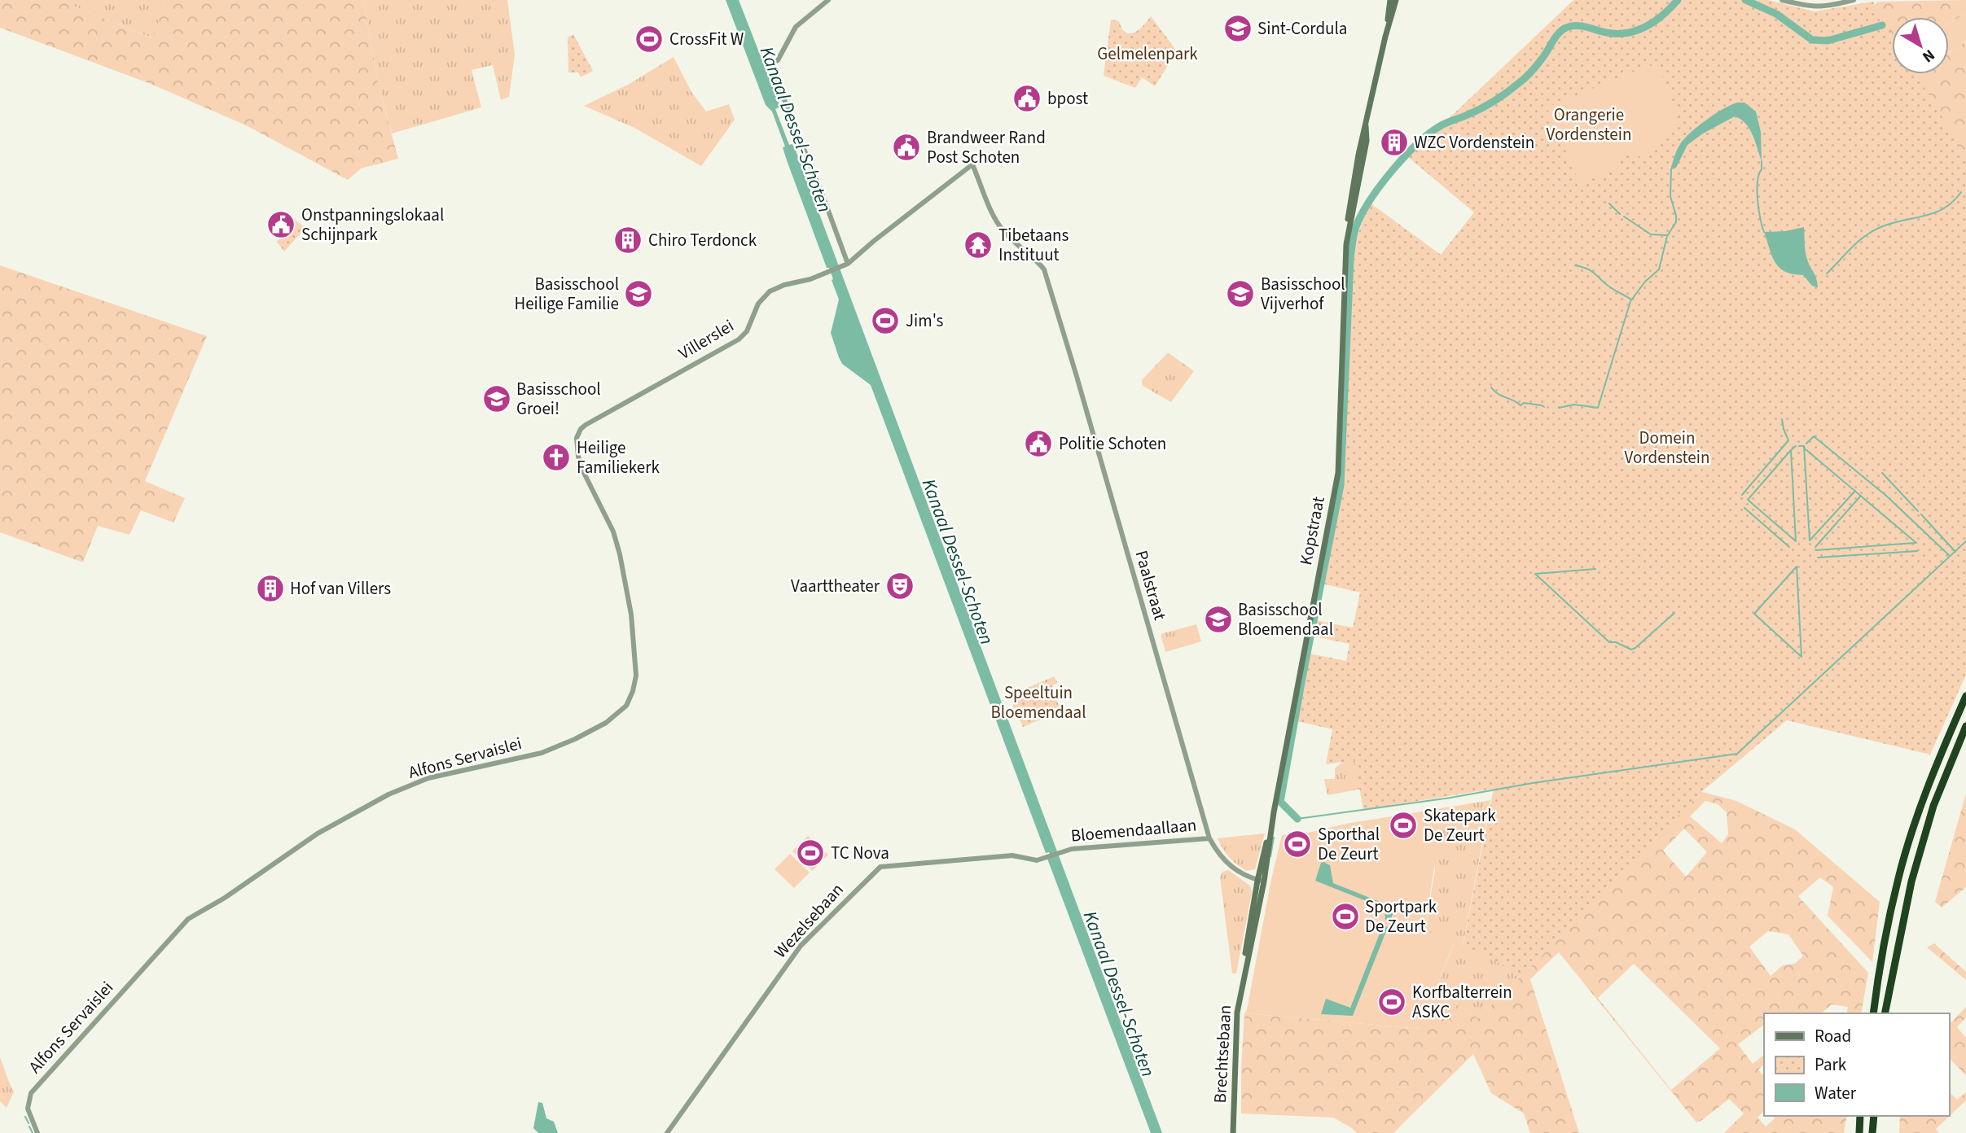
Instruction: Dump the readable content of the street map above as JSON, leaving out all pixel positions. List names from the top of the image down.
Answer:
{
  "streets": {
    "main road": ["Kopstraat", "Brechtsebaan"],
    "street": [
      "Villerslei",
      "Paalstraat",
      "Alfons Servaislei",
      "Bloemendaallaan",
      "Wezelsebaan"
    ]
  },
  "crossings": [
    ["Villerslei", "Paalstraat"],
    ["Villerslei", "Alfons Servaislei"],
    ["Kopstraat", "Paalstraat"],
    ["Kopstraat", "Brechtsebaan"],
    ["Paalstraat", "Bloemendaallaan"],
    ["Paalstraat", "Brechtsebaan"],
    ["Bloemendaallaan", "Wezelsebaan"]
  ],
  "water": ["Kanaal Dessel-Schoten"],
  "parks": [
    "Gelmelenpark",
    "Orangerie Vordenstein",
    "Domein Vordenstein",
    "Speeltuin Bloemendaal"
  ],
  "places": {
    "school or university": [
      "Sint-Cordula",
      "Basisschool Heilige Familie",
      "Basisschool Vijverhof",
      "Basisschool Groei!",
      "Basisschool Bloemendaal"
    ],
    "sports": [
      "CrossFit W",
      "Jim's",
      "Skatepark De Zeurt",
      "Sporthal De Zeurt",
      "TC Nova",
      "Sportpark De Zeurt",
      "Korfbalterrein ASKC"
    ],
    "public building": [
      "bpost",
      "Brandweer Rand Post Schoten",
      "Onstpanningslokaal Schijnpark",
      "Politie Schoten"
    ],
    "building": ["WZC Vordenstein", "Chiro Terdonck", "Hof van Villers"],
    "temple": ["Tibetaans Instituut"],
    "church": ["Heilige Familiekerk"],
    "theatre": ["Vaarttheater"]
  },
  "legend": ["Road", "Park", "Water"],
  "north": "bottom right"
}
